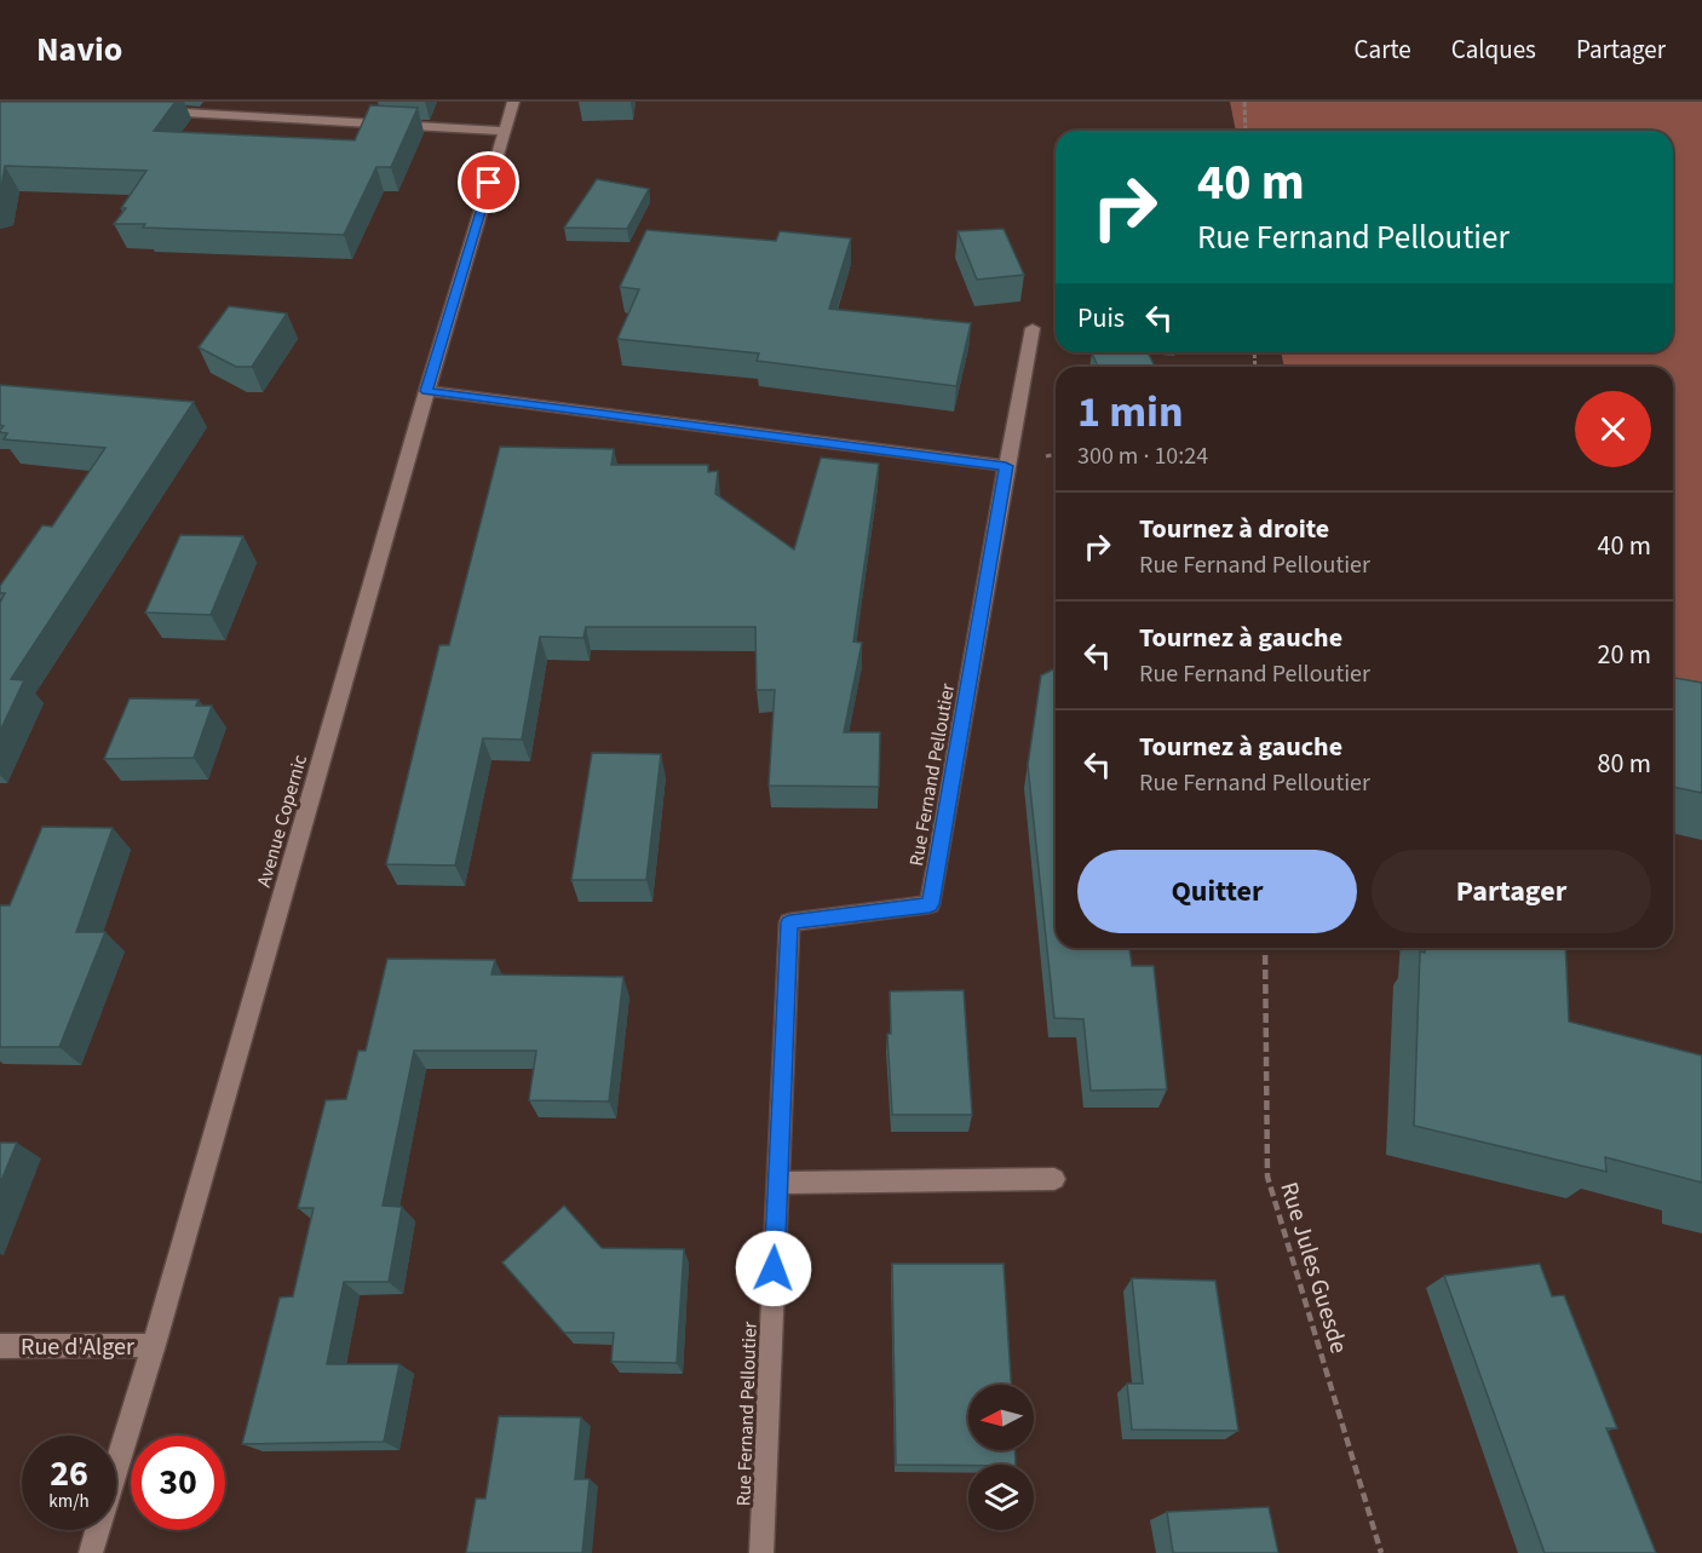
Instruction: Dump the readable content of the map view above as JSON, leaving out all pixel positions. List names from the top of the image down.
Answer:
{
  "streets": {
    "street": ["Rue Fernand Pelloutier", "Avenue Copernic", "Rue d'Alger"],
    "path": ["Rue Jules Guesde"]
  },
  "crossings": [
    ["Avenue Copernic", "Rue d'Alger"]
  ],
  "north": "left",
  "page": {
    "header": "Navio",
    "nav": ["Carte", "Calques", "Partager"],
    "turn": ["40 m", "Rue Fernand Pelloutier"],
    "then": "Puis",
    "heading": ["1 min", "300 m · 10:24"],
    "list": [
      {
        "name": "Tournez à droite",
        "note": "Rue Fernand Pelloutier",
        "value": "40 m"
      },
      {
        "name": "Tournez à gauche",
        "note": "Rue Fernand Pelloutier",
        "value": "20 m"
      },
      {
        "name": "Tournez à gauche",
        "note": "Rue Fernand Pelloutier",
        "value": "80 m"
      }
    ],
    "buttons": ["Quitter", "Partager"],
    "speed": "26 km/h",
    "limit": "30"
  }
}
